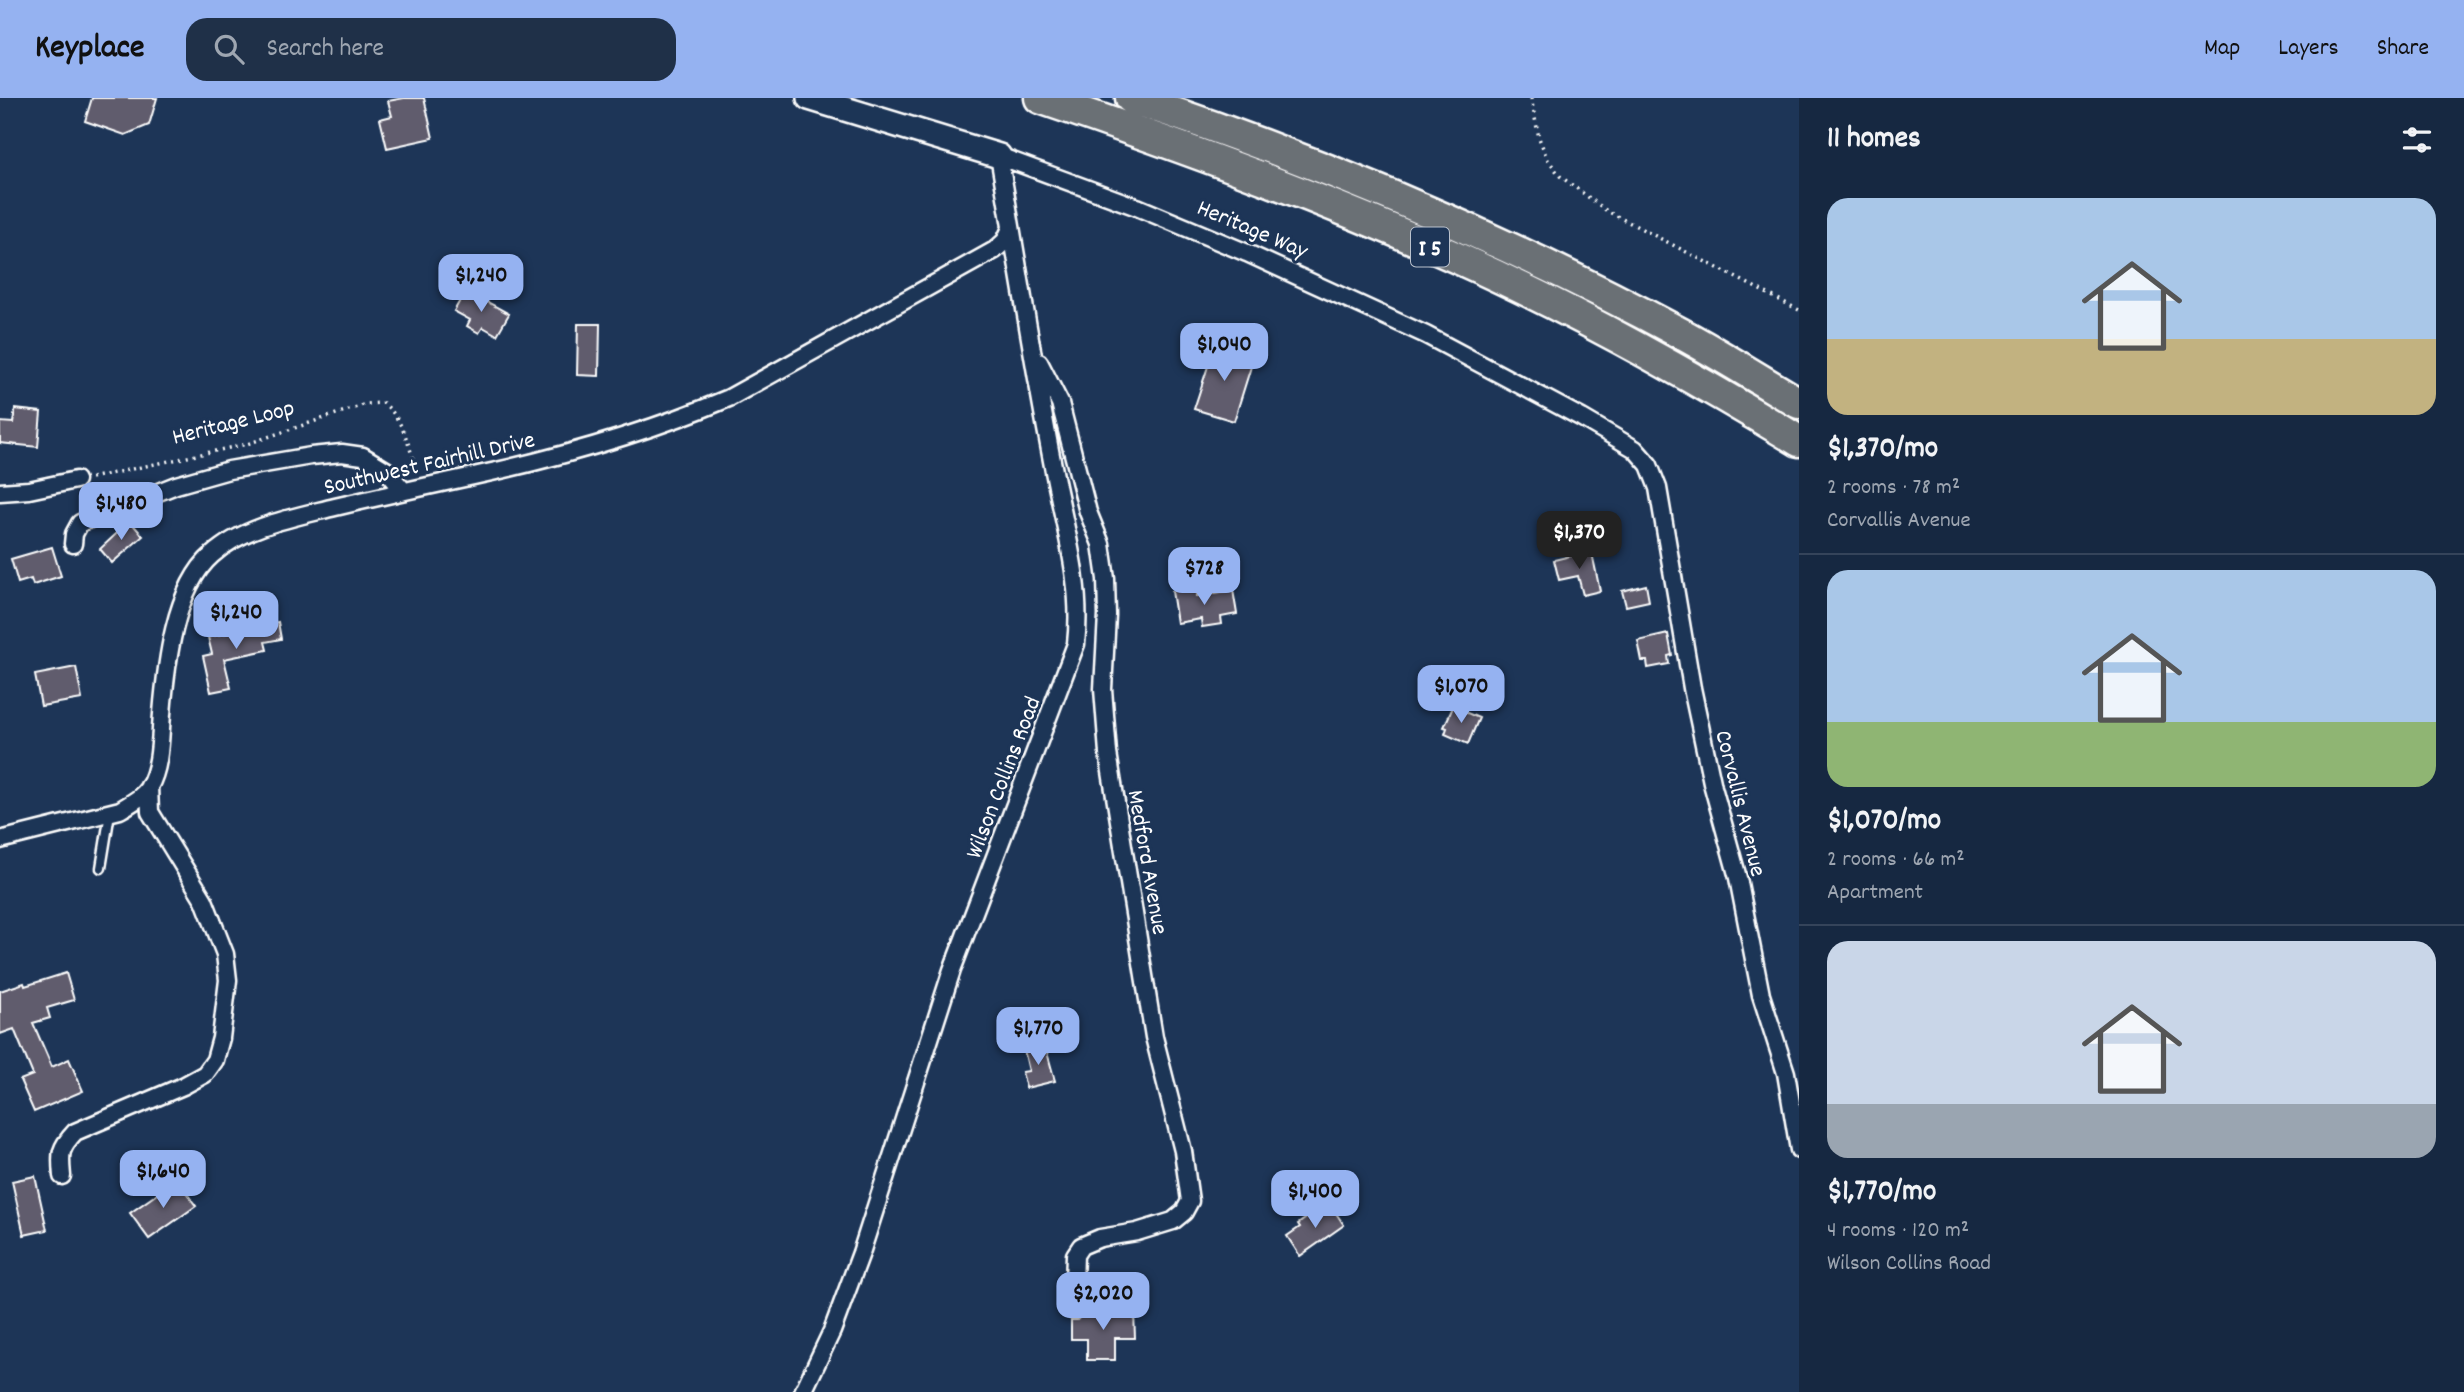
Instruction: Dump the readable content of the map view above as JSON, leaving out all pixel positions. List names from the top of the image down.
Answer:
{
  "streets": {
    "highway": ["I 5"],
    "street": [
      "Heritage Way",
      "Southwest Fairhill Drive",
      "Wilson Collins Road",
      "Corvallis Avenue",
      "Medford Avenue"
    ],
    "path": ["Heritage Loop"]
  },
  "crossings": [
    ["Heritage Way", "Wilson Collins Road"],
    ["Heritage Way", "Corvallis Avenue"],
    ["Heritage Loop", "Southwest Fairhill Drive"],
    ["Southwest Fairhill Drive", "Wilson Collins Road"],
    ["Wilson Collins Road", "Medford Avenue"]
  ],
  "page": {
    "header": "Keyplace",
    "search": "Search here",
    "nav": ["Map", "Layers", "Share"],
    "heading": "11 homes",
    "list": [
      {
        "name": "$1,370/mo",
        "note": "2 rooms · 78 m² · Corvallis Avenue"
      },
      {
        "name": "$1,070/mo",
        "note": "2 rooms · 66 m² · Apartment"
      },
      {
        "name": "$1,770/mo",
        "note": "4 rooms · 120 m² · Wilson Collins Road"
      }
    ],
    "price": [
      "$1,240",
      "$1,040",
      "$1,480",
      "$1,370",
      "$728",
      "$1,240",
      "$1,070",
      "$1,770",
      "$1,640",
      "$1,400",
      "$2,020"
    ]
  }
}
